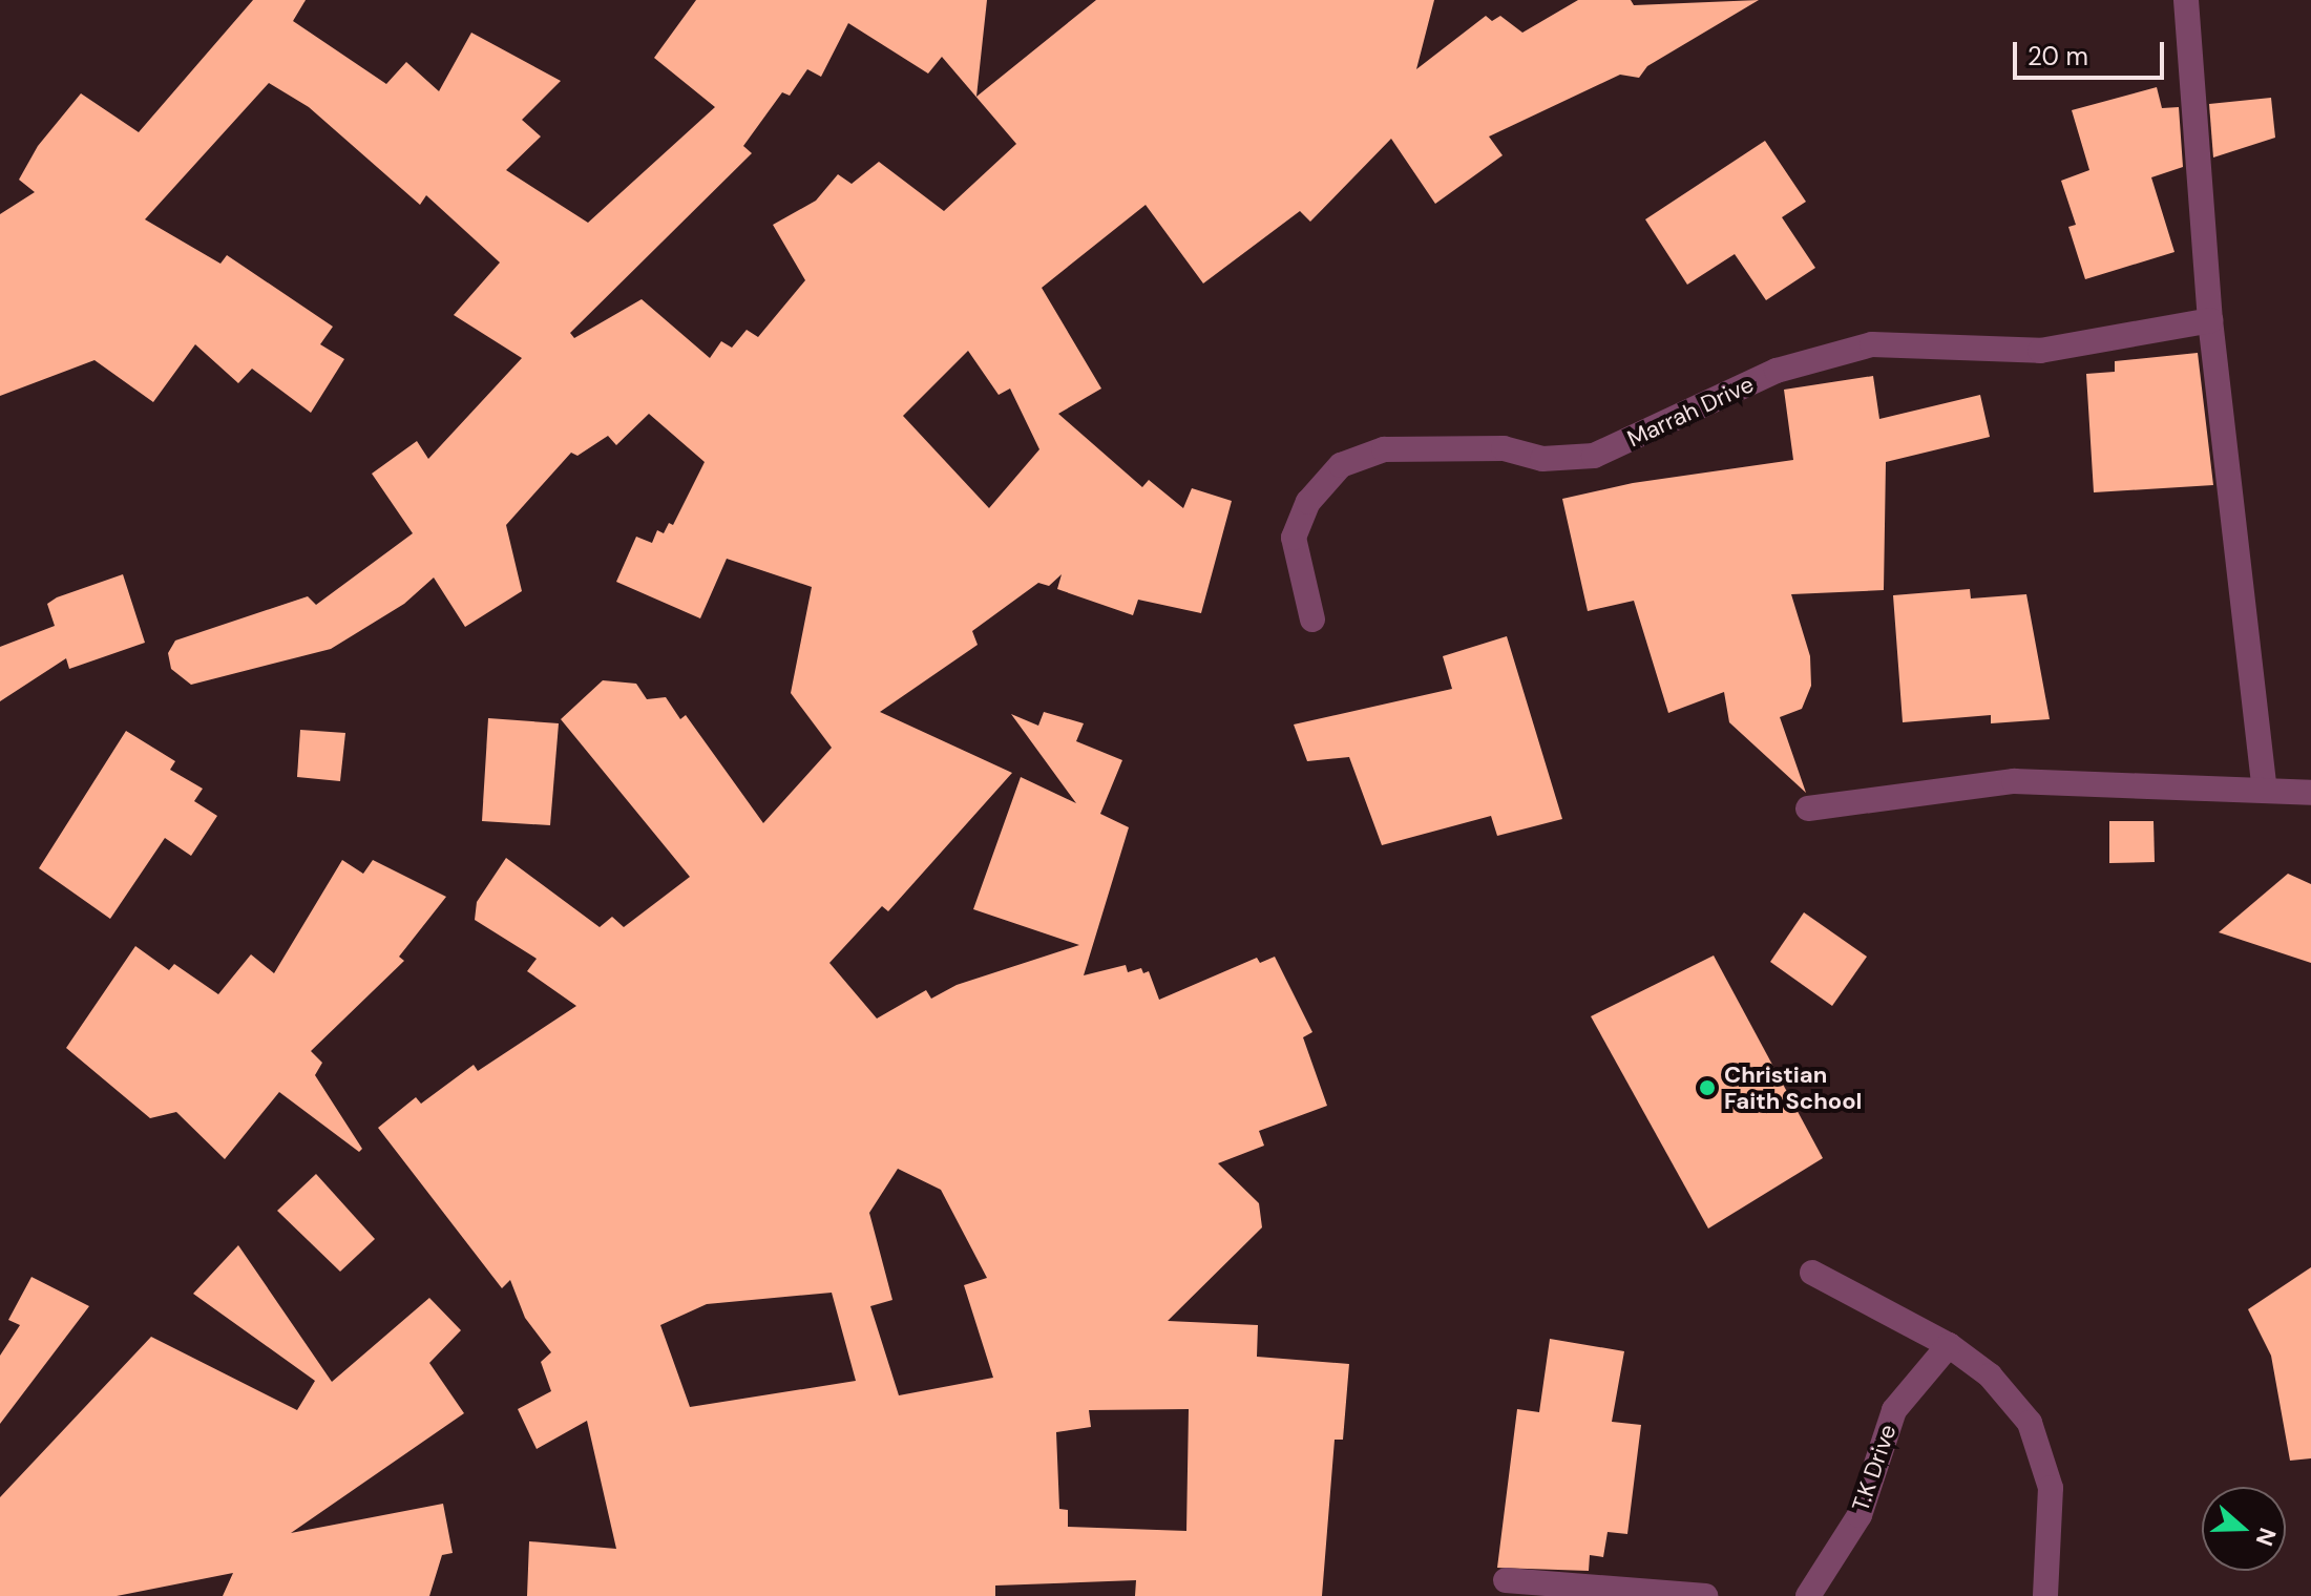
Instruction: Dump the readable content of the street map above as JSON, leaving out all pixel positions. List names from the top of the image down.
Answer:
{
  "streets": {
    "street": ["Marrah Drive", "T.K Drive"]
  },
  "places": ["Christian Faith School"],
  "scale_bar": "20 m",
  "north": "right"
}
